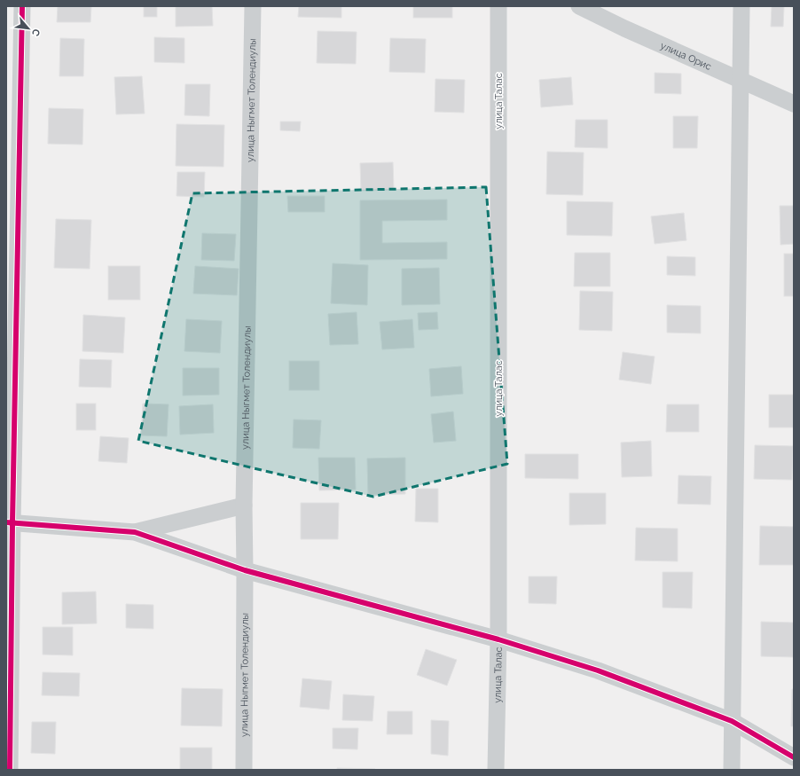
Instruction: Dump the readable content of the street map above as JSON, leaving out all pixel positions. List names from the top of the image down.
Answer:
{
  "streets": {
    "street": ["улица Орис", "улица Ныгмет Толендиулы", "улица Талас"]
  },
  "north": "bottom right"
}
